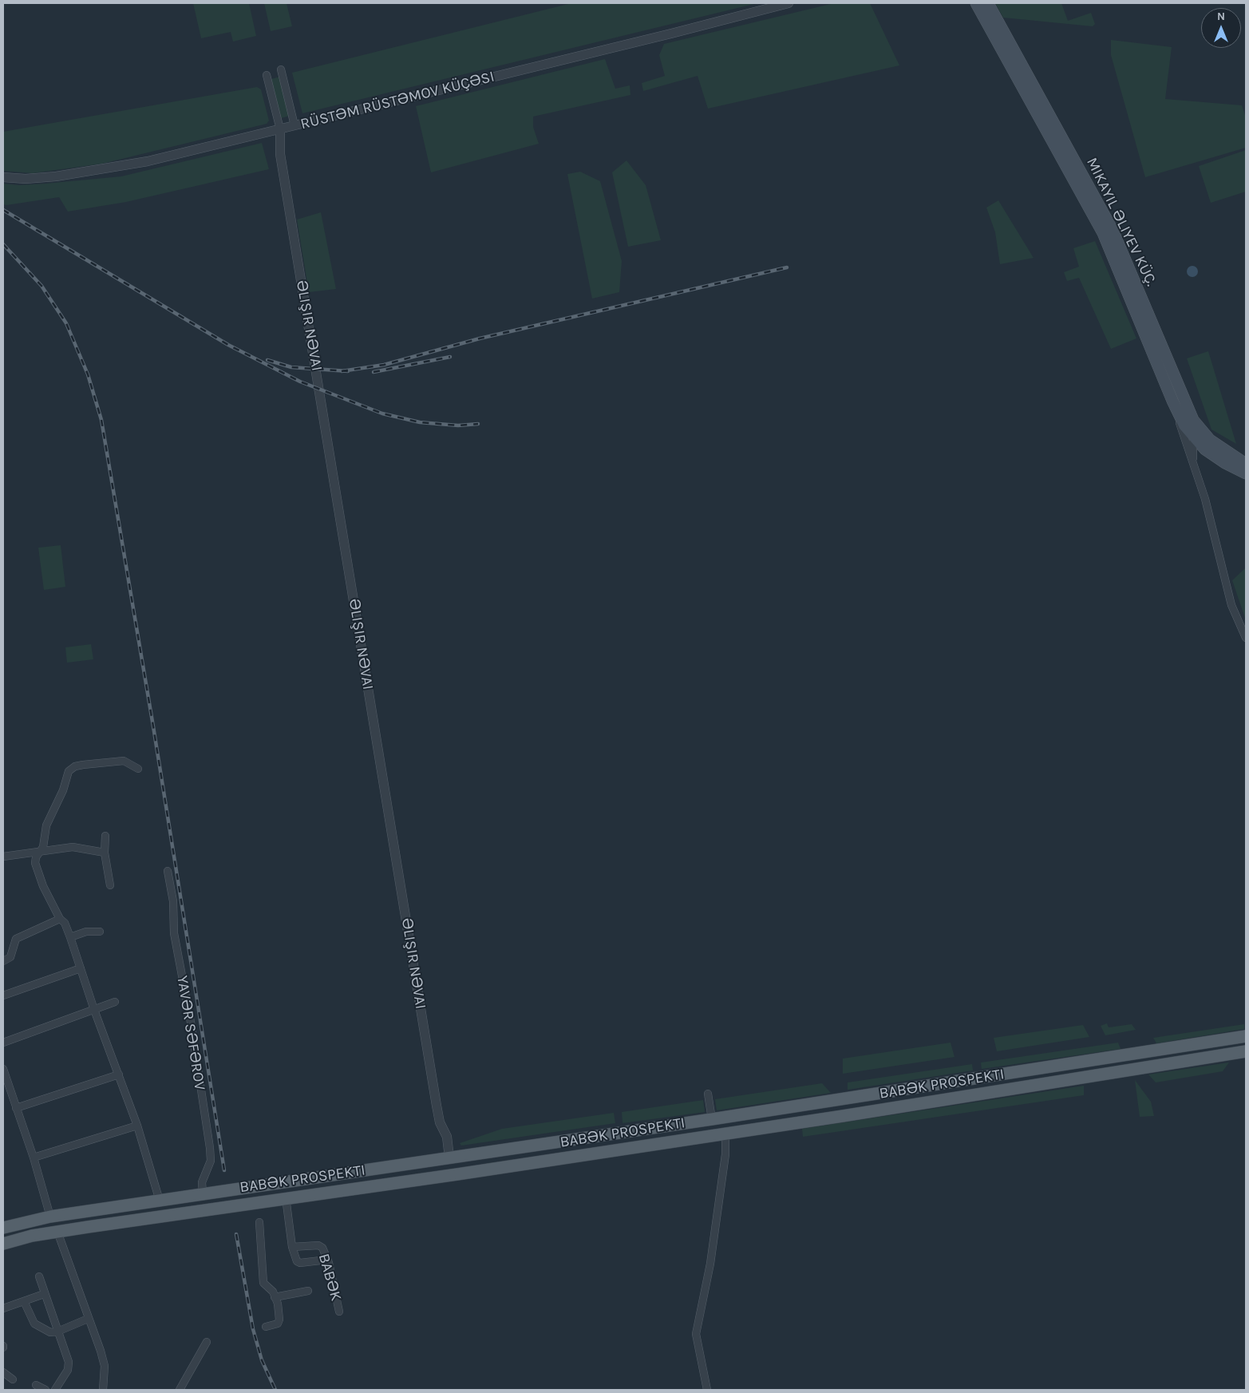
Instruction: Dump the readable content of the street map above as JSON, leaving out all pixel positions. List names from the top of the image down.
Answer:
{
  "streets": {
    "main road": ["BABƏK PROSPEKTI"],
    "street": [
      "RÜSTƏM RÜSTƏMOV KÜÇƏSI",
      "ƏLIŞIR NƏVAI",
      "YAVƏR SƏFƏROV",
      "BABƏK"
    ]
  },
  "crossings": [
    ["RÜSTƏM RÜSTƏMOV KÜÇƏSI", "ƏLIŞIR NƏVAI"],
    ["ƏLIŞIR NƏVAI", "BABƏK PROSPEKTI"],
    ["YAVƏR SƏFƏROV", "BABƏK PROSPEKTI"]
  ],
  "north": "top"
}
